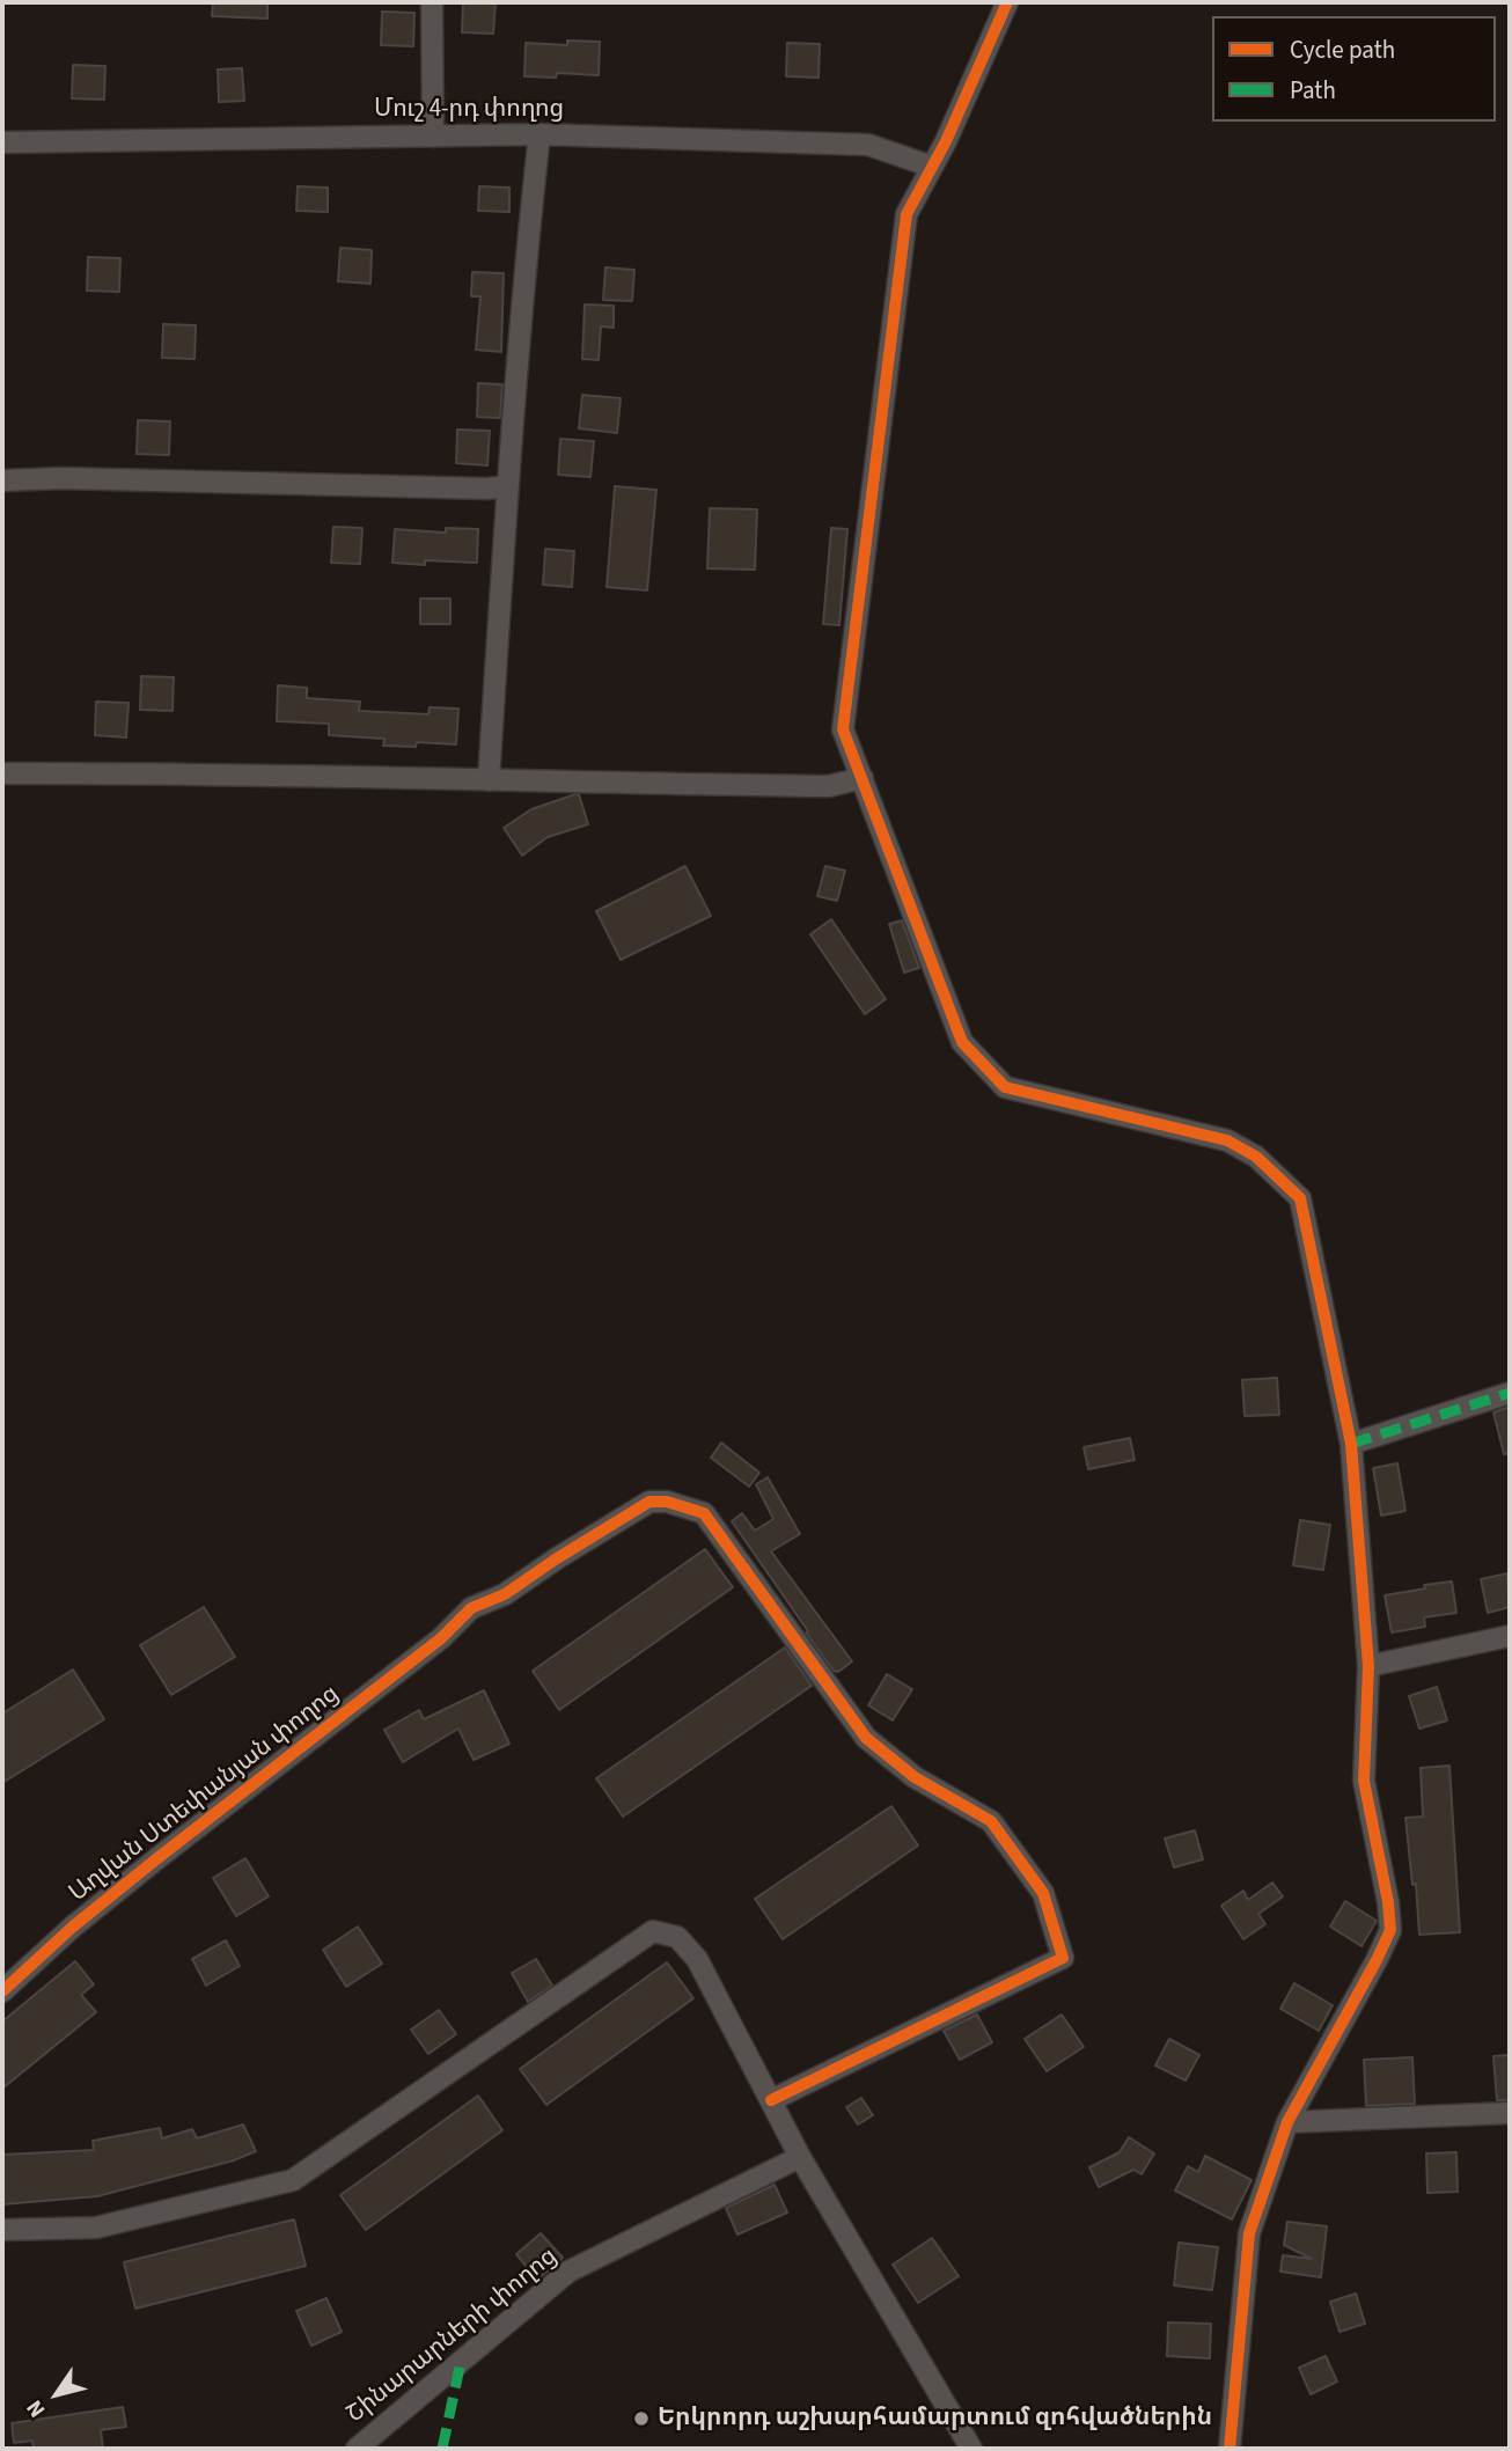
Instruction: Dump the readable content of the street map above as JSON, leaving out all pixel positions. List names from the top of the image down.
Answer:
{
  "streets": {
    "street": ["Մուշ 4-րդ փողոց", "Աղվան Ստեփանյան փողոց", "Շինարարների փողոց"]
  },
  "places": ["Երկրորդ աշխարհամարտում զոհվածներին"],
  "legend": ["Cycle path", "Path"],
  "north": "bottom left"
}
